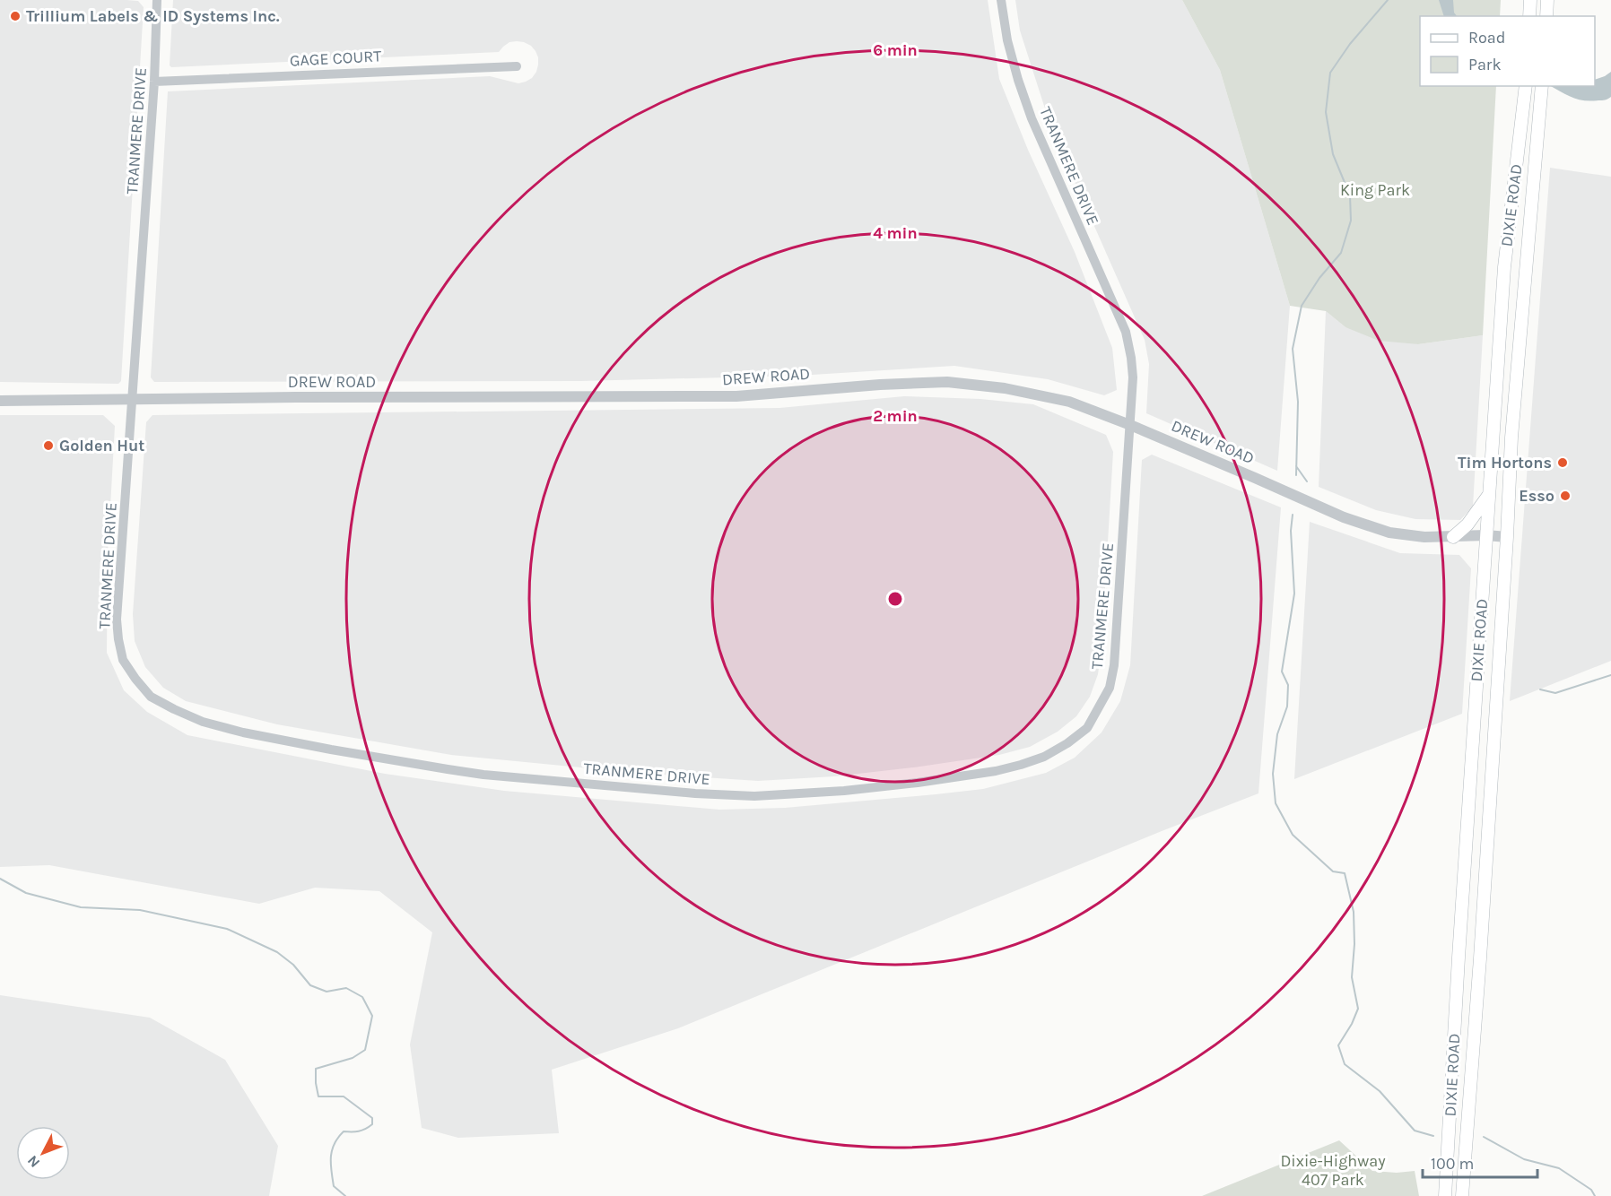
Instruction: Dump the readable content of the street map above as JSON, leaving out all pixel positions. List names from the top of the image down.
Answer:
{
  "streets": {
    "main road": ["DIXIE ROAD"],
    "street": ["GAGE COURT", "TRANMERE DRIVE", "DREW ROAD"]
  },
  "crossings": [
    ["GAGE COURT", "TRANMERE DRIVE"],
    ["TRANMERE DRIVE", "DREW ROAD"],
    ["DIXIE ROAD", "DREW ROAD"]
  ],
  "parks": ["King Park", "Dixie-Highway 407 Park"],
  "places": [
    "Trillium Labels & ID Systems Inc.",
    "Golden Hut",
    "Tim Hortons",
    "Esso"
  ],
  "legend": ["Road", "Park"],
  "scale_bar": "100 m",
  "north": "bottom left",
  "rings": ["6 min", "4 min", "2 min"]
}
